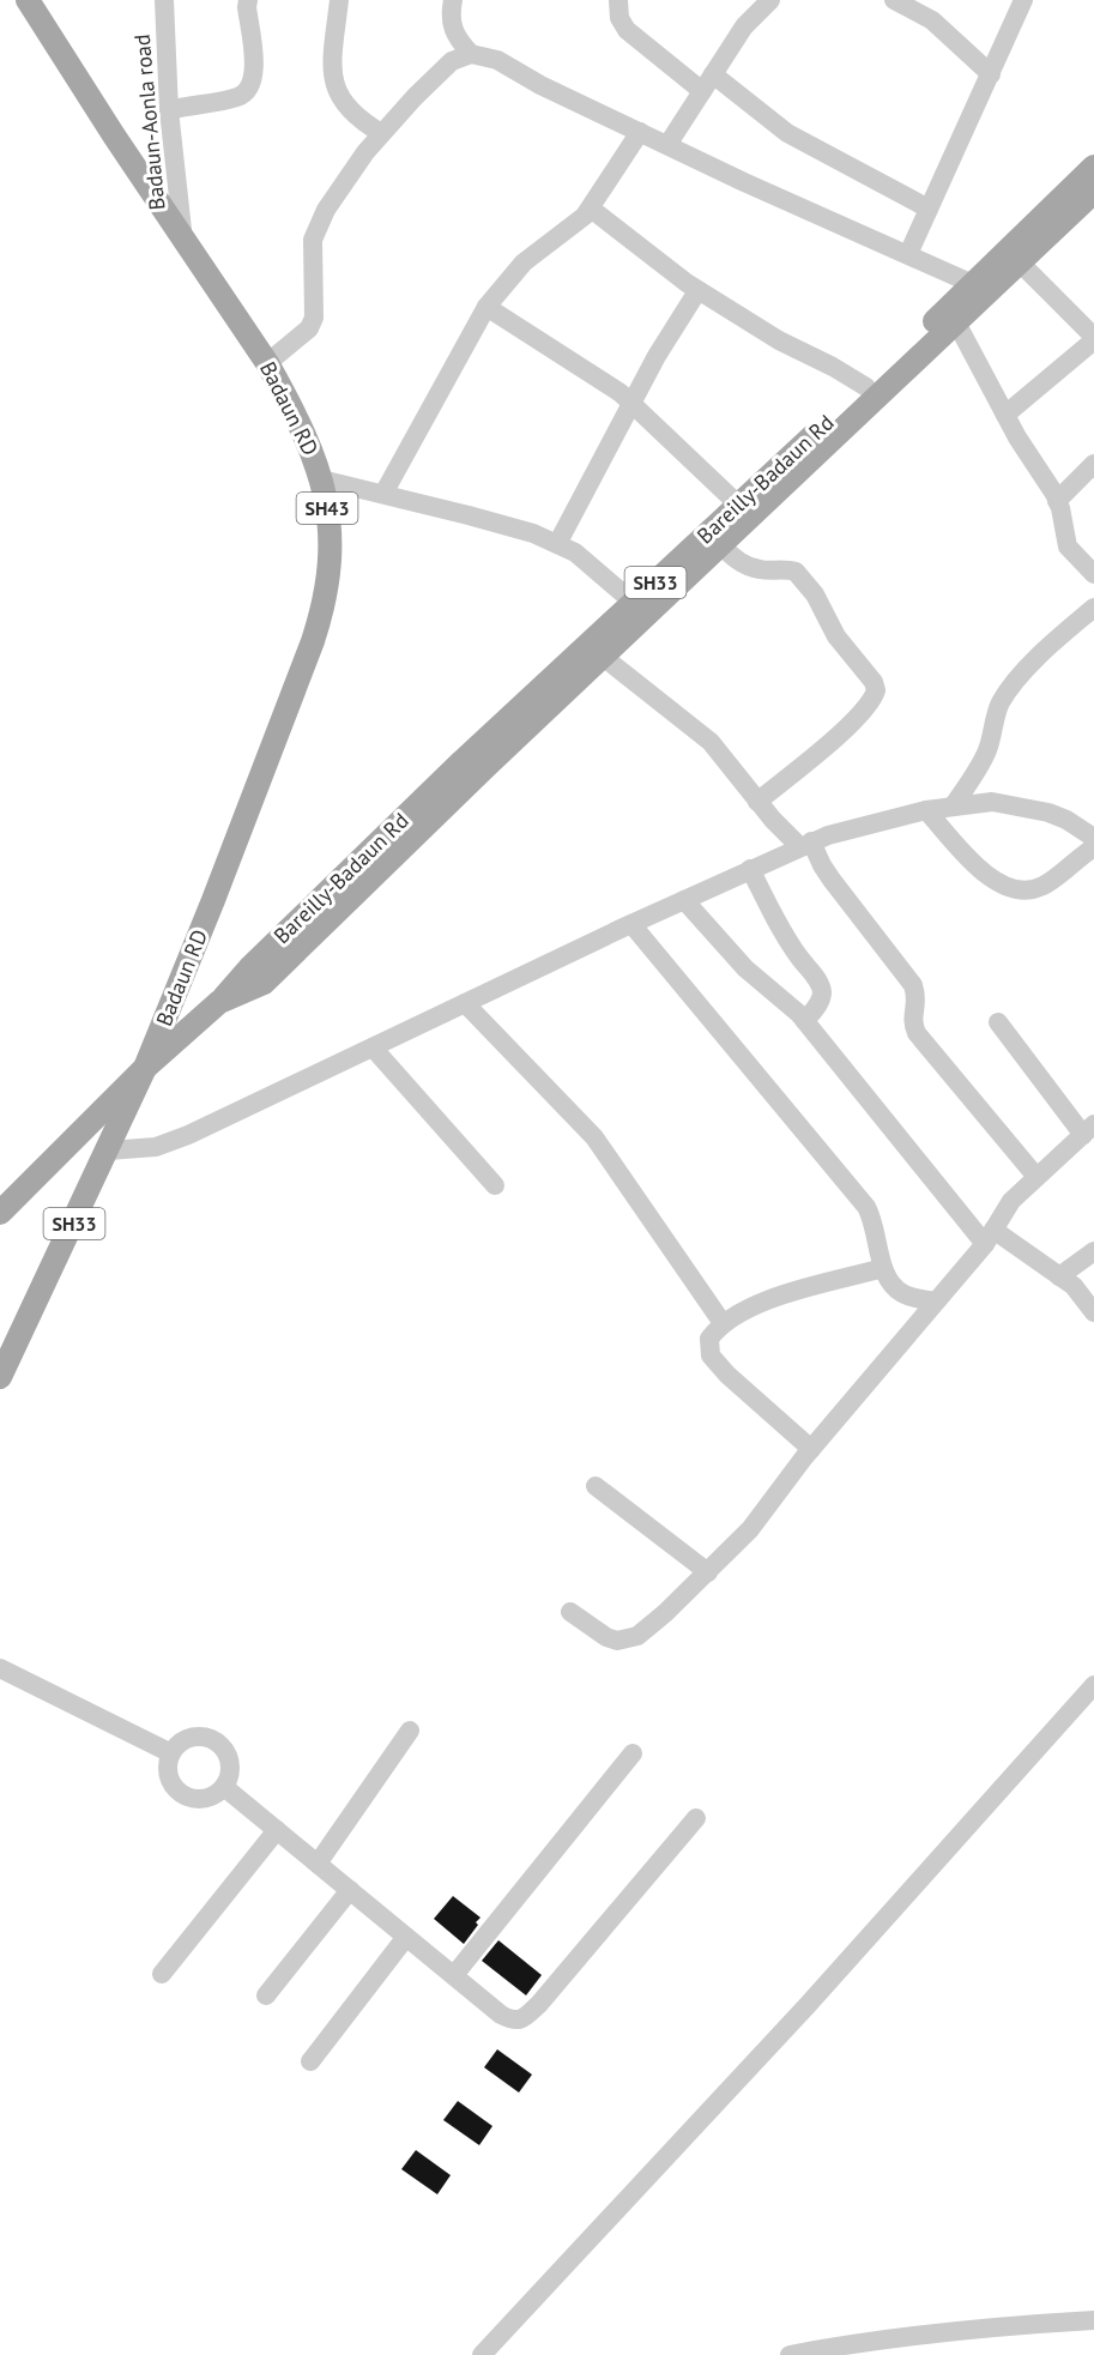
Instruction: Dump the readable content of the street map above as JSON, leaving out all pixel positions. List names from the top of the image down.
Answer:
{
  "streets": {
    "main road": [
      "Badaun RD",
      "Bareilly-Badaun Rd",
      "SH43",
      "SH33"
    ],
    "street": ["Badaun-Aonla road"]
  },
  "crossings": [
    ["Badaun-Aonla road", "Badaun RD"],
    ["Badaun RD", "SH33"],
    ["Bareilly-Badaun Rd", "SH33"]
  ]
}
